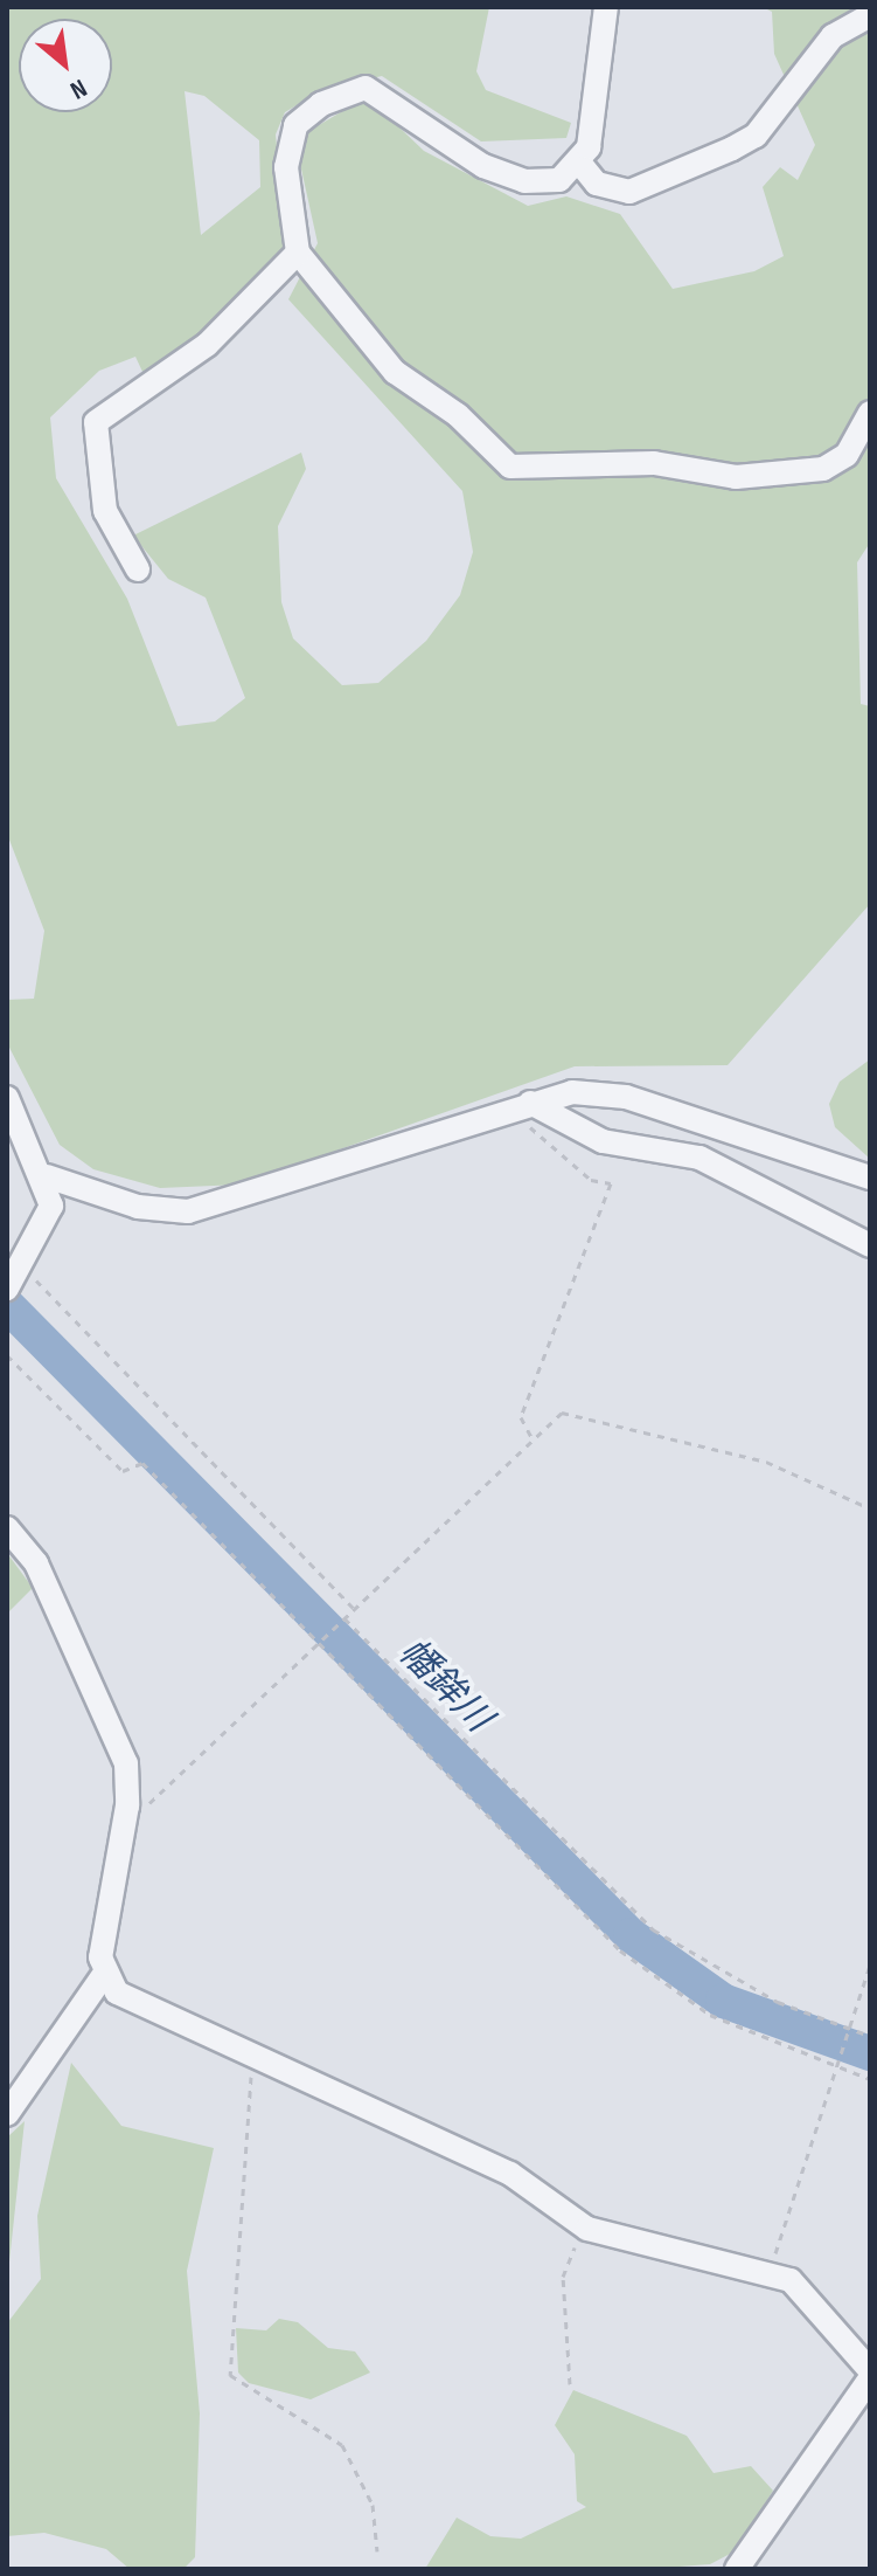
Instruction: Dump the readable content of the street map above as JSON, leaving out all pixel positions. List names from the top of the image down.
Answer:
{
  "water": ["幡鉾川"],
  "north": "bottom right"
}
